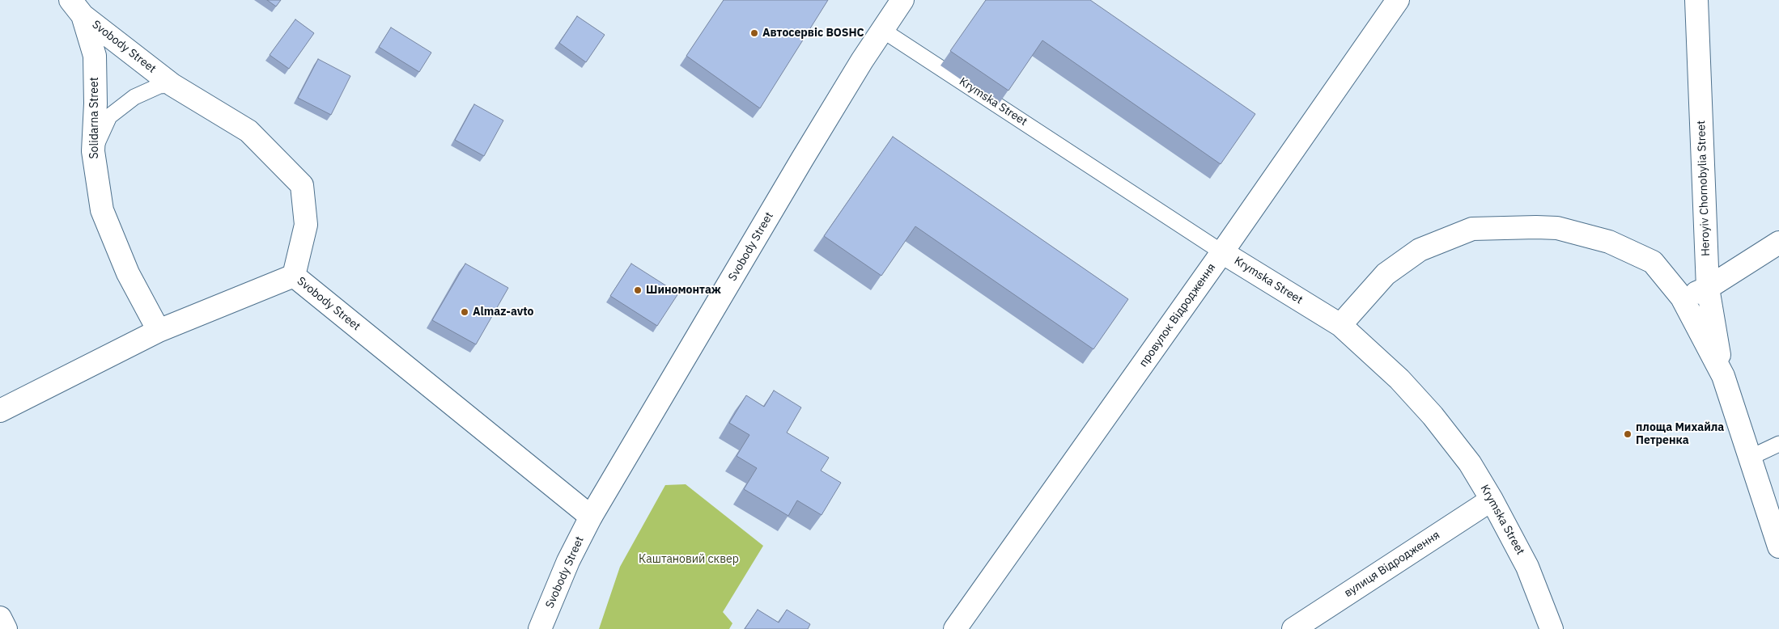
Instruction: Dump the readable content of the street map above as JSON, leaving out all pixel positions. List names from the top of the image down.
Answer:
{
  "streets": {
    "street": [
      "Svobody Street",
      "Krymska Street",
      "Solidarna Street",
      "Heroyiv Chornobylia Street",
      "провулок Відродження",
      "вулиця Відродження"
    ]
  },
  "crossings": [
    ["Svobody Street", "Krymska Street"],
    ["Svobody Street", "Solidarna Street"],
    ["Krymska Street", "провулок Відродження"],
    ["Krymska Street", "вулиця Відродження"]
  ],
  "parks": ["Каштановий сквер"],
  "places": [
    "Автосервіс BOSHC",
    "Шиномонтаж",
    "Almaz-avto",
    "площа Михайла Петренка"
  ]
}
